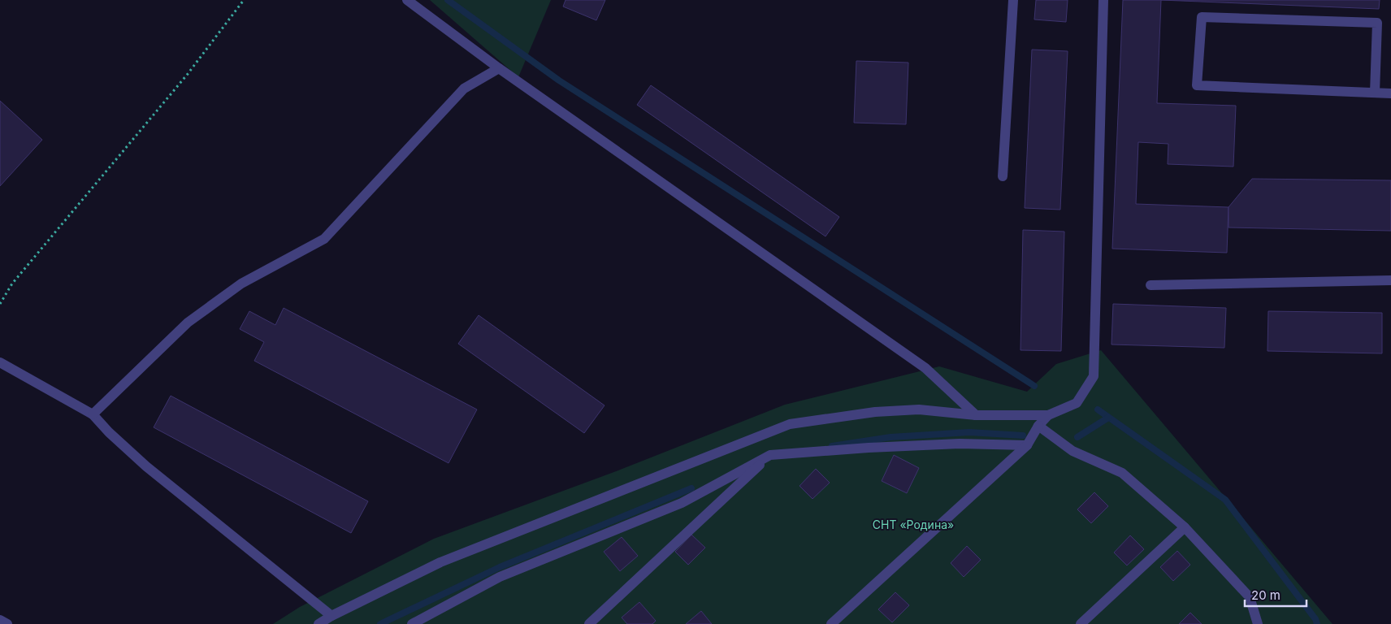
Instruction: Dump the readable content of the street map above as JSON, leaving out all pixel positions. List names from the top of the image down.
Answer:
{
  "parks": ["СНТ «Родина»"],
  "scale_bar": "20 m"
}
